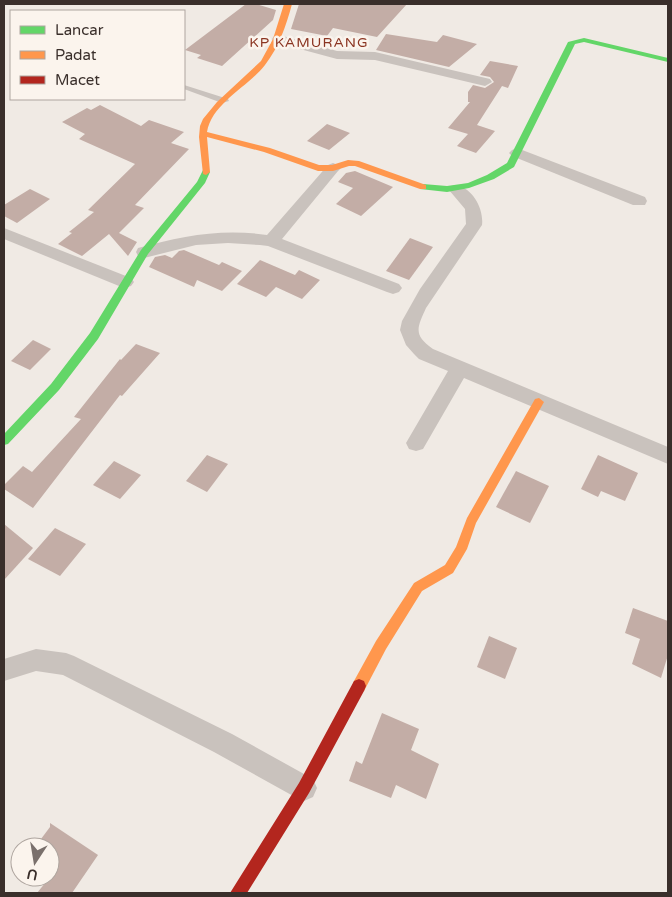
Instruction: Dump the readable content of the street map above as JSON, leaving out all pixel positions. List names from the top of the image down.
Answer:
{
  "districts": ["KP KAMURANG"],
  "legend": ["Lancar", "Padat", "Macet"],
  "north": "bottom"
}
